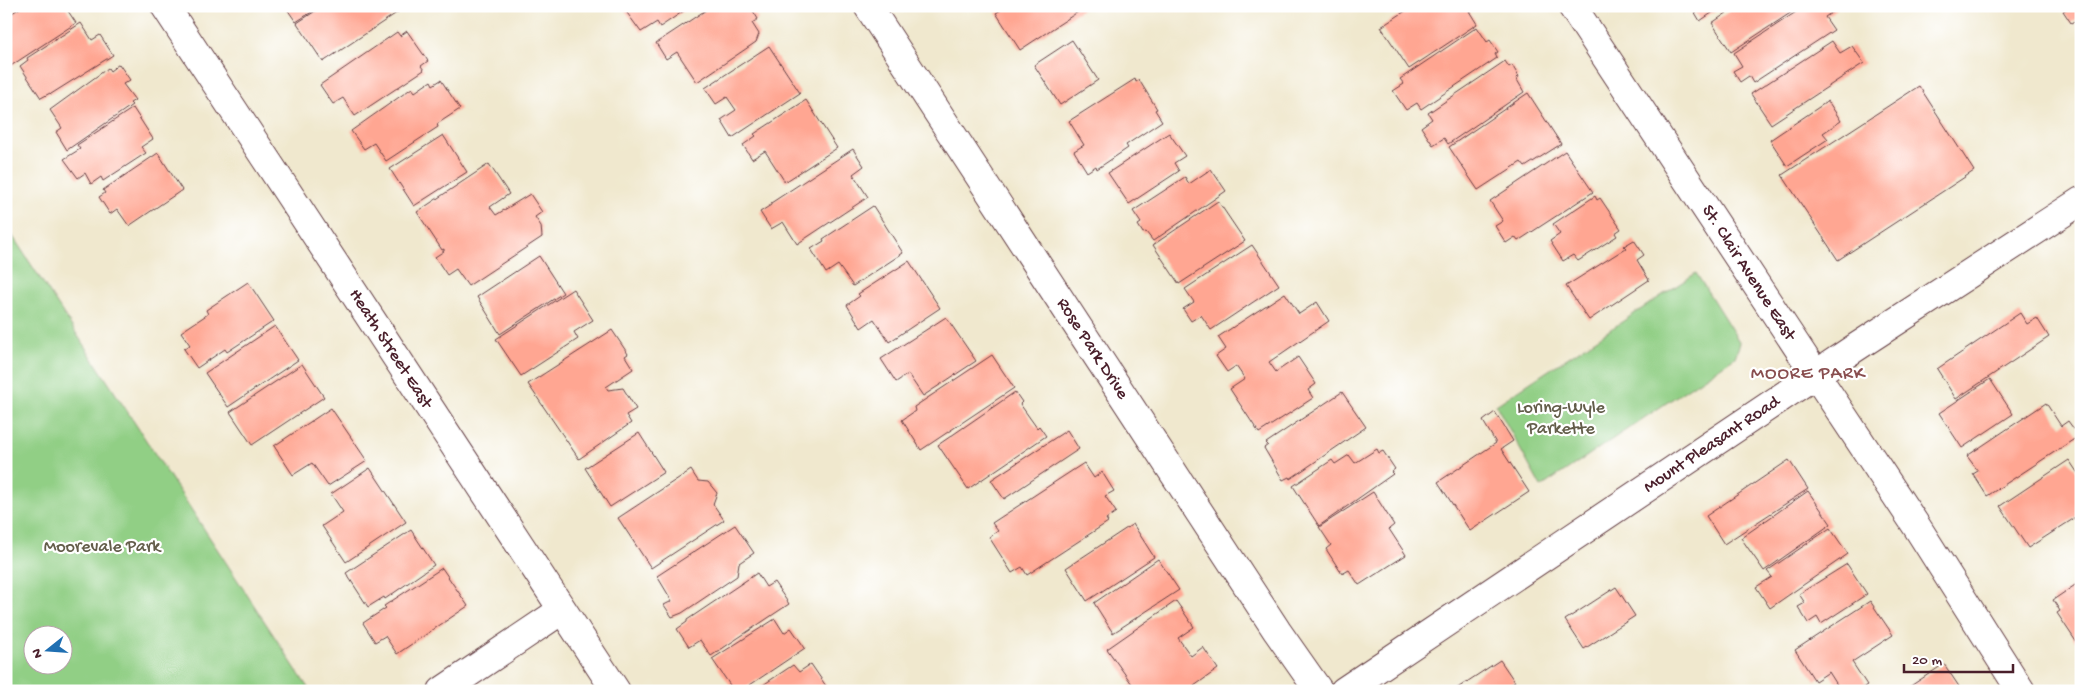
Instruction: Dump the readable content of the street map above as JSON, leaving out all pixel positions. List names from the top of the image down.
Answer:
{
  "streets": {
    "street": [
      "St. Clair Avenue East",
      "Heath Street East",
      "Rose Park Drive",
      "Mount Pleasant Road"
    ]
  },
  "crossings": [
    ["St. Clair Avenue East", "Mount Pleasant Road"]
  ],
  "districts": ["MOORE PARK"],
  "parks": ["Loring-Wyle Parkette", "Moorevale Park"],
  "scale_bar": "20 m",
  "north": "left"
}
